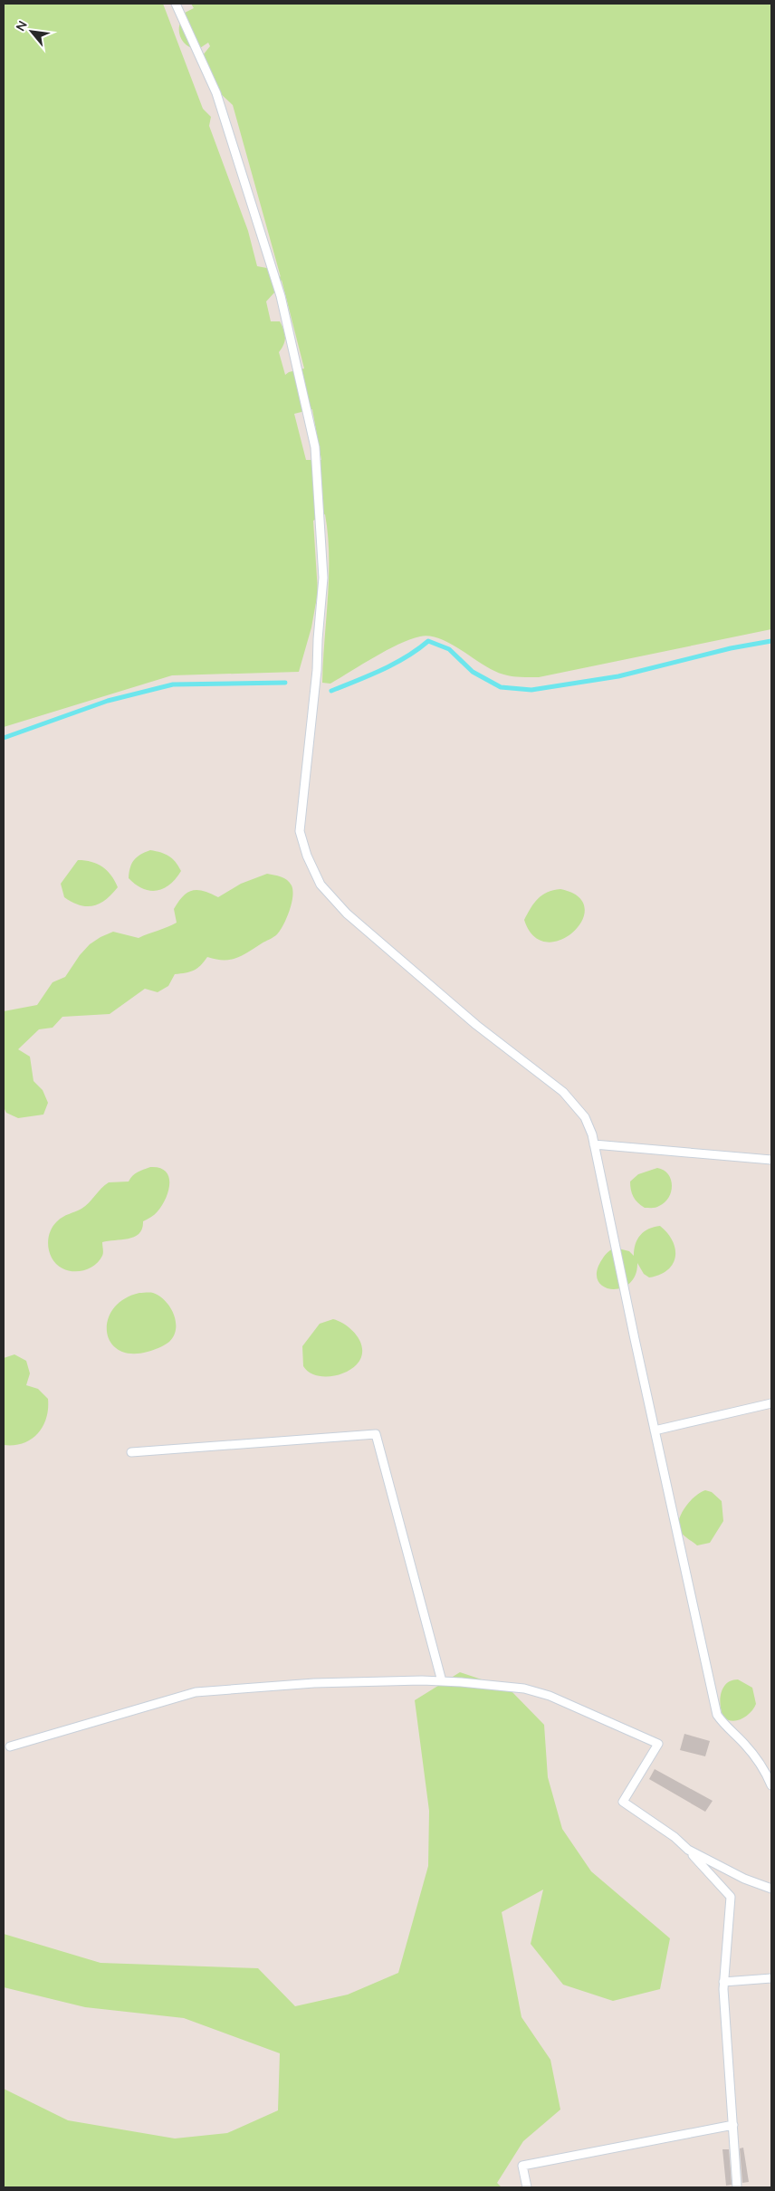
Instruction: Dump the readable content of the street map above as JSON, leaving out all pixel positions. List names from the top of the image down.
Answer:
{
  "north": "top left"
}
